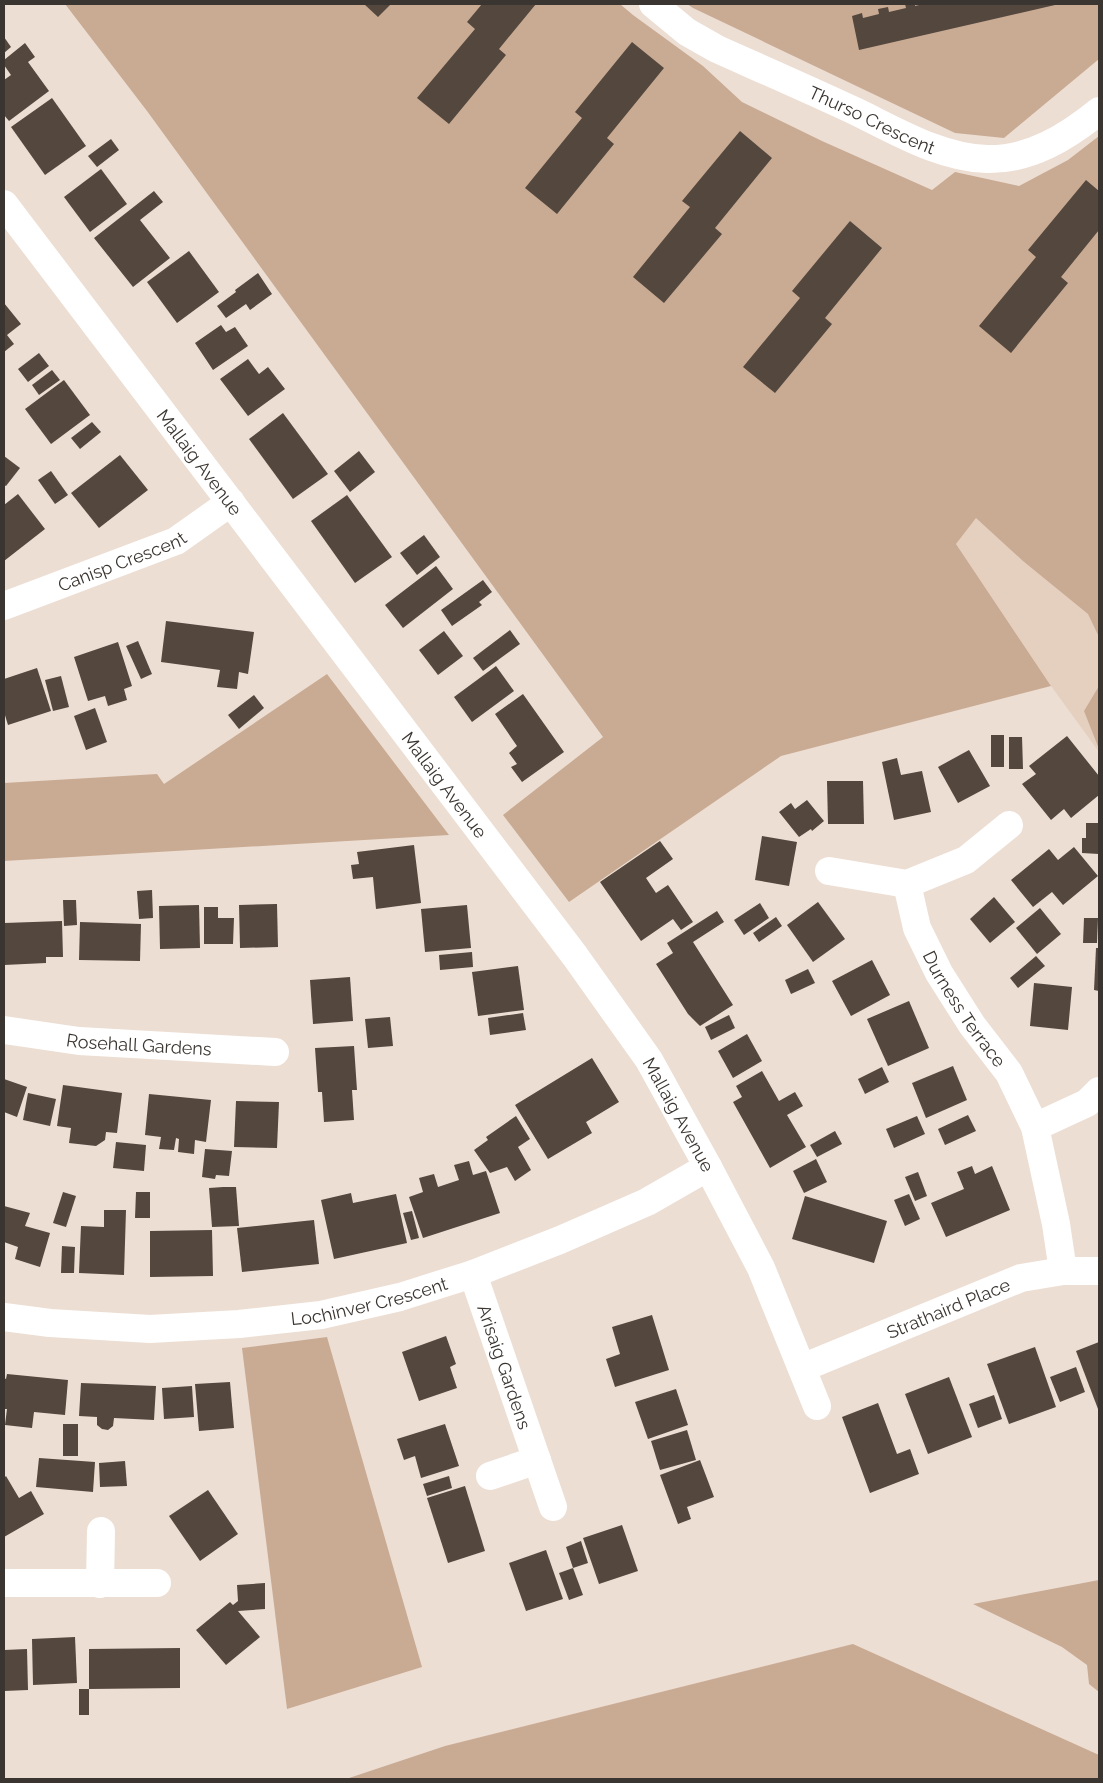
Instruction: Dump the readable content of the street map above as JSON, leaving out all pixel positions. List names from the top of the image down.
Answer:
{
  "streets": {
    "street": [
      "Thurso Crescent",
      "Mallaig Avenue",
      "Canisp Crescent",
      "Durness Terrace",
      "Rosehall Gardens",
      "Lochinver Crescent",
      "Strathaird Place",
      "Arisaig Gardens"
    ]
  },
  "crossings": [
    ["Mallaig Avenue", "Canisp Crescent"],
    ["Mallaig Avenue", "Lochinver Crescent"],
    ["Mallaig Avenue", "Strathaird Place"],
    ["Durness Terrace", "Strathaird Place"],
    ["Lochinver Crescent", "Arisaig Gardens"]
  ]
}
